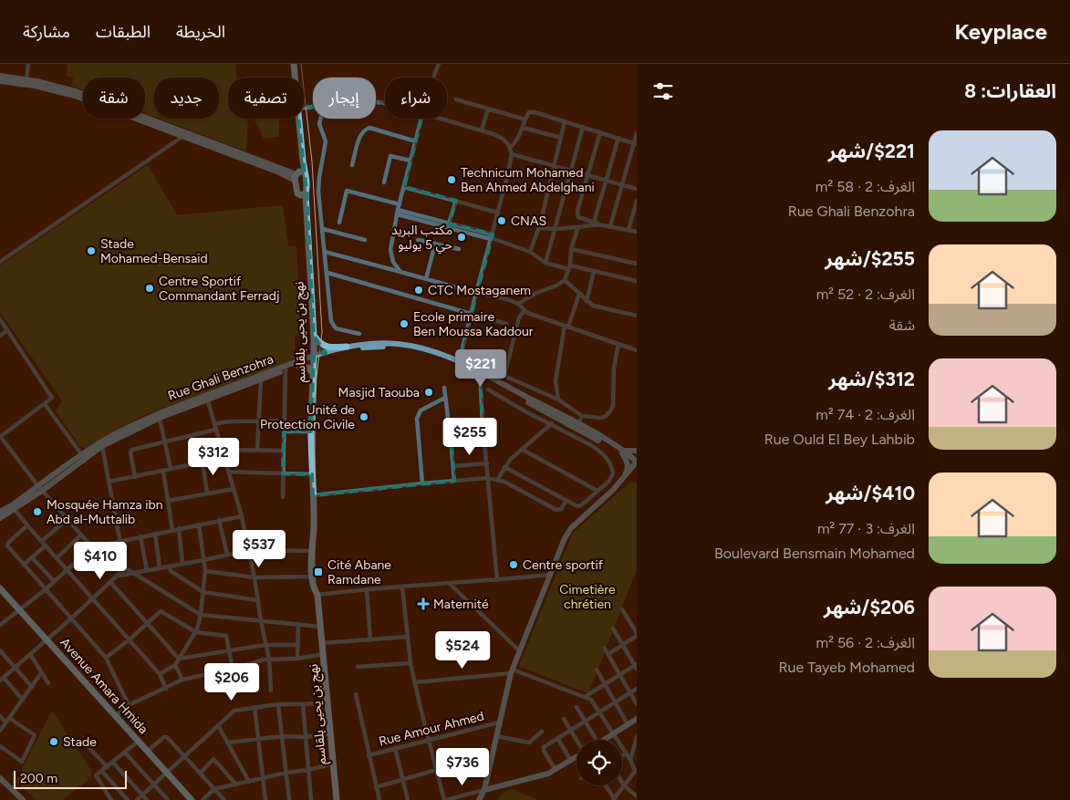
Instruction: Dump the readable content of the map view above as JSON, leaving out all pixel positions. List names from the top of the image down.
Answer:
{
  "streets": {
    "main road": ["نهج بن يحيى بلقاسم", "Rue Ghali Benzohra", "Avenue Amara Hmida"],
    "street": ["Rue Amour Ahmed"]
  },
  "crossings": [
    ["نهج بن يحيى بلقاسم", "Rue Ghali Benzohra"]
  ],
  "parks": ["Cimetière chrétien"],
  "places": {
    "other": [
      "Technicum Mohamed Ben Ahmed Abdelghani",
      "CNAS",
      "مكتب البريد حي 5 يوليو",
      "Stade Mohamed-Bensaïd",
      "Centre Sportif Commandant Ferradj",
      "CTC Mostaganem",
      "Ecole primaire Ben Moussa Kaddour",
      "Masjid Taouba",
      "Unité de Protection Civile",
      "Mosquée Hamza ibn Abd al-Muttalib",
      "Centre sportif",
      "Stade"
    ],
    "transit": ["Cité Abane Ramdane"],
    "health": ["Maternité"]
  },
  "scale_bar": "200 m",
  "page": {
    "header": "Keyplace",
    "nav": ["الخريطة", "الطبقات", "مشاركة"],
    "heading": "العقارات: 8",
    "chip": [
      "شراء",
      "إيجار",
      "تصفية",
      "جديد",
      "شقة"
    ],
    "list": [
      {
        "name": "$221/شهر",
        "note": "الغرف: 2 · 58 m² · Rue Ghali Benzohra"
      },
      {
        "name": "$255/شهر",
        "note": "الغرف: 2 · 52 m² · شقة"
      },
      {
        "name": "$312/شهر",
        "note": "الغرف: 2 · 74 m² · Rue Ould El Bey Lahbib"
      },
      {
        "name": "$410/شهر",
        "note": "الغرف: 3 · 77 m² · Boulevard Bensmain Mohamed"
      },
      {
        "name": "$206/شهر",
        "note": "الغرف: 2 · 56 m² · Rue Tayeb Mohamed"
      }
    ],
    "price": [
      "$221",
      "$255",
      "$312",
      "$537",
      "$410",
      "$524",
      "$206",
      "$736"
    ],
    "scale": "200 m"
  }
}
